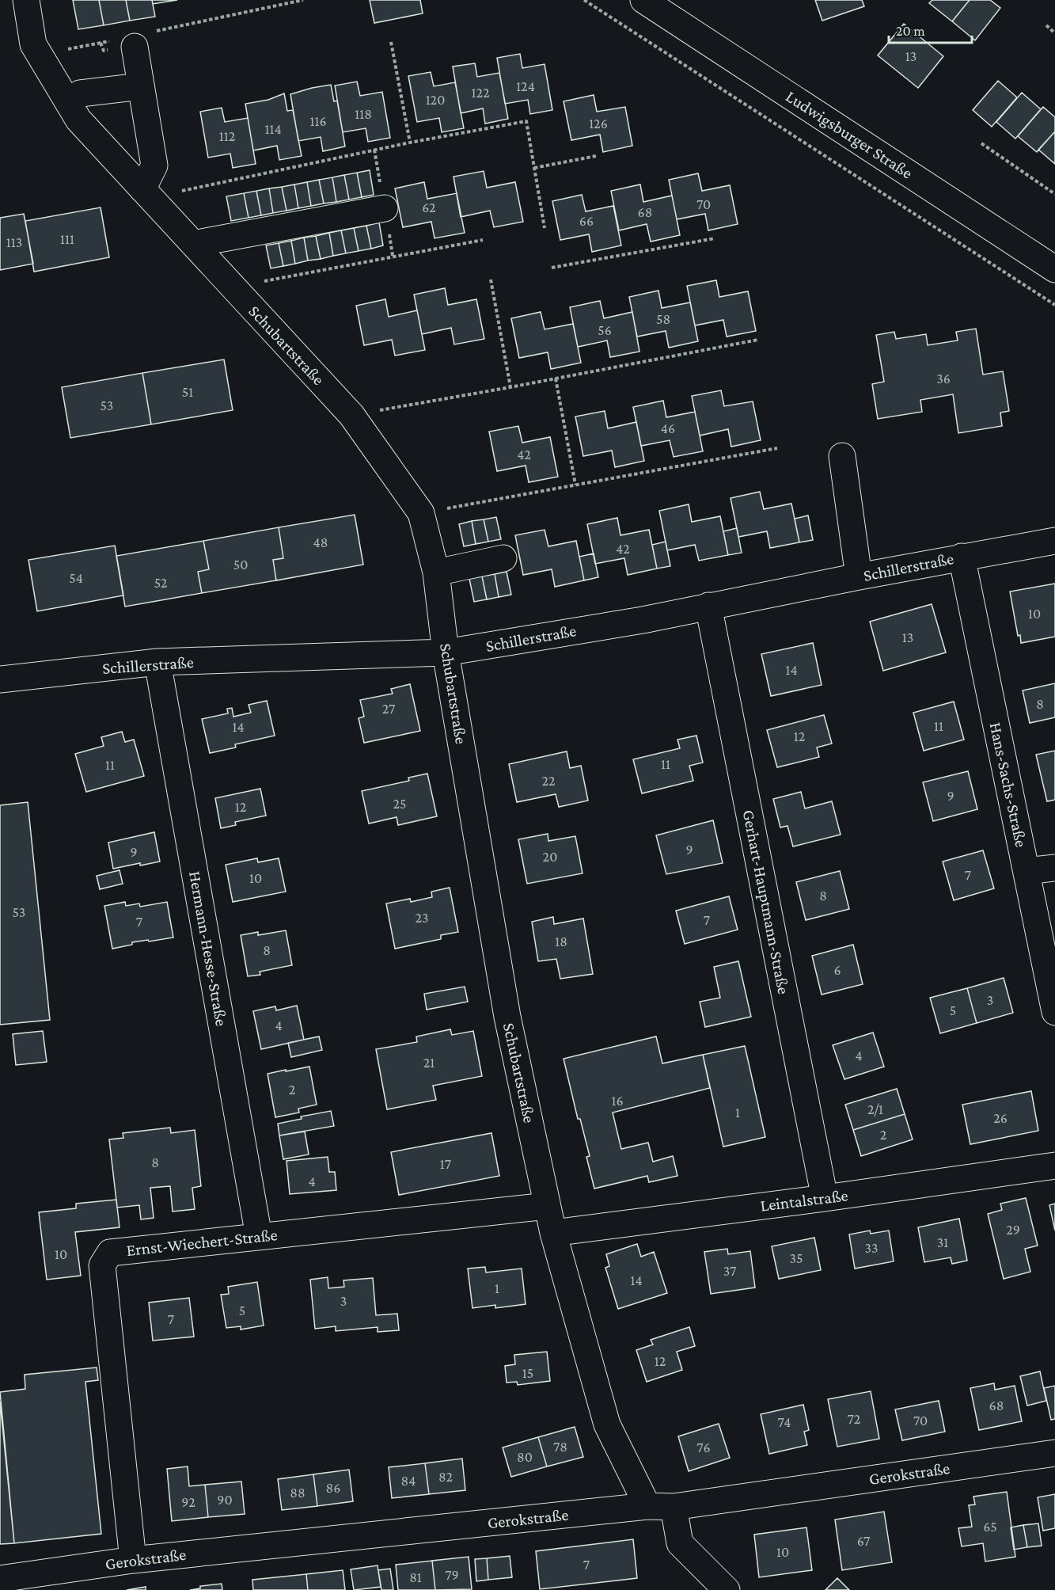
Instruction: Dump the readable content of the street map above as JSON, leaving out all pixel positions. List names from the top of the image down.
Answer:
{
  "streets": {
    "street": [
      "Ludwigsburger Straße",
      "Schubartstraße",
      "Schillerstraße",
      "Hans-Sachs-Straße",
      "Gerhart-Hauptmann-Straße",
      "Hermann-Hesse-Straße",
      "Leintalstraße",
      "Ernst-Wiechert-Straße",
      "Gerokstraße"
    ]
  },
  "crossings": [
    ["Schubartstraße", "Schillerstraße"],
    ["Schubartstraße", "Leintalstraße"],
    ["Schubartstraße", "Ernst-Wiechert-Straße"],
    ["Schubartstraße", "Gerokstraße"],
    ["Schillerstraße", "Hans-Sachs-Straße"],
    ["Schillerstraße", "Gerhart-Hauptmann-Straße"],
    ["Schillerstraße", "Hermann-Hesse-Straße"],
    ["Gerhart-Hauptmann-Straße", "Leintalstraße"],
    ["Hermann-Hesse-Straße", "Ernst-Wiechert-Straße"],
    ["Ernst-Wiechert-Straße", "Gerokstraße"]
  ],
  "house_numbers": [
    "13",
    "124",
    "122",
    "120",
    "118",
    "116",
    "126",
    "114",
    "112",
    "70",
    "62",
    "68",
    "66",
    "111",
    "113",
    "58",
    "56",
    "36",
    "51",
    "53",
    "46",
    "42",
    "48",
    "42",
    "50",
    "54",
    "52",
    "10",
    "13",
    "14",
    "8",
    "27",
    "11",
    "14",
    "12",
    "11",
    "11",
    "22",
    "9",
    "25",
    "12",
    "9",
    "9",
    "20",
    "7",
    "10",
    "8",
    "53",
    "23",
    "7",
    "7",
    "18",
    "8",
    "6",
    "3",
    "5",
    "4",
    "4",
    "21",
    "2",
    "16",
    "2/1",
    "1",
    "26",
    "2",
    "8",
    "17",
    "4",
    "29",
    "31",
    "33",
    "10",
    "35",
    "37",
    "14",
    "1",
    "3",
    "5",
    "7",
    "12",
    "15",
    "68",
    "72",
    "70",
    "74",
    "78",
    "76",
    "80",
    "82",
    "84",
    "86",
    "88",
    "90",
    "92",
    "65",
    "67",
    "10",
    "7",
    "79",
    "81"
  ],
  "scale_bar": "20 m"
}
